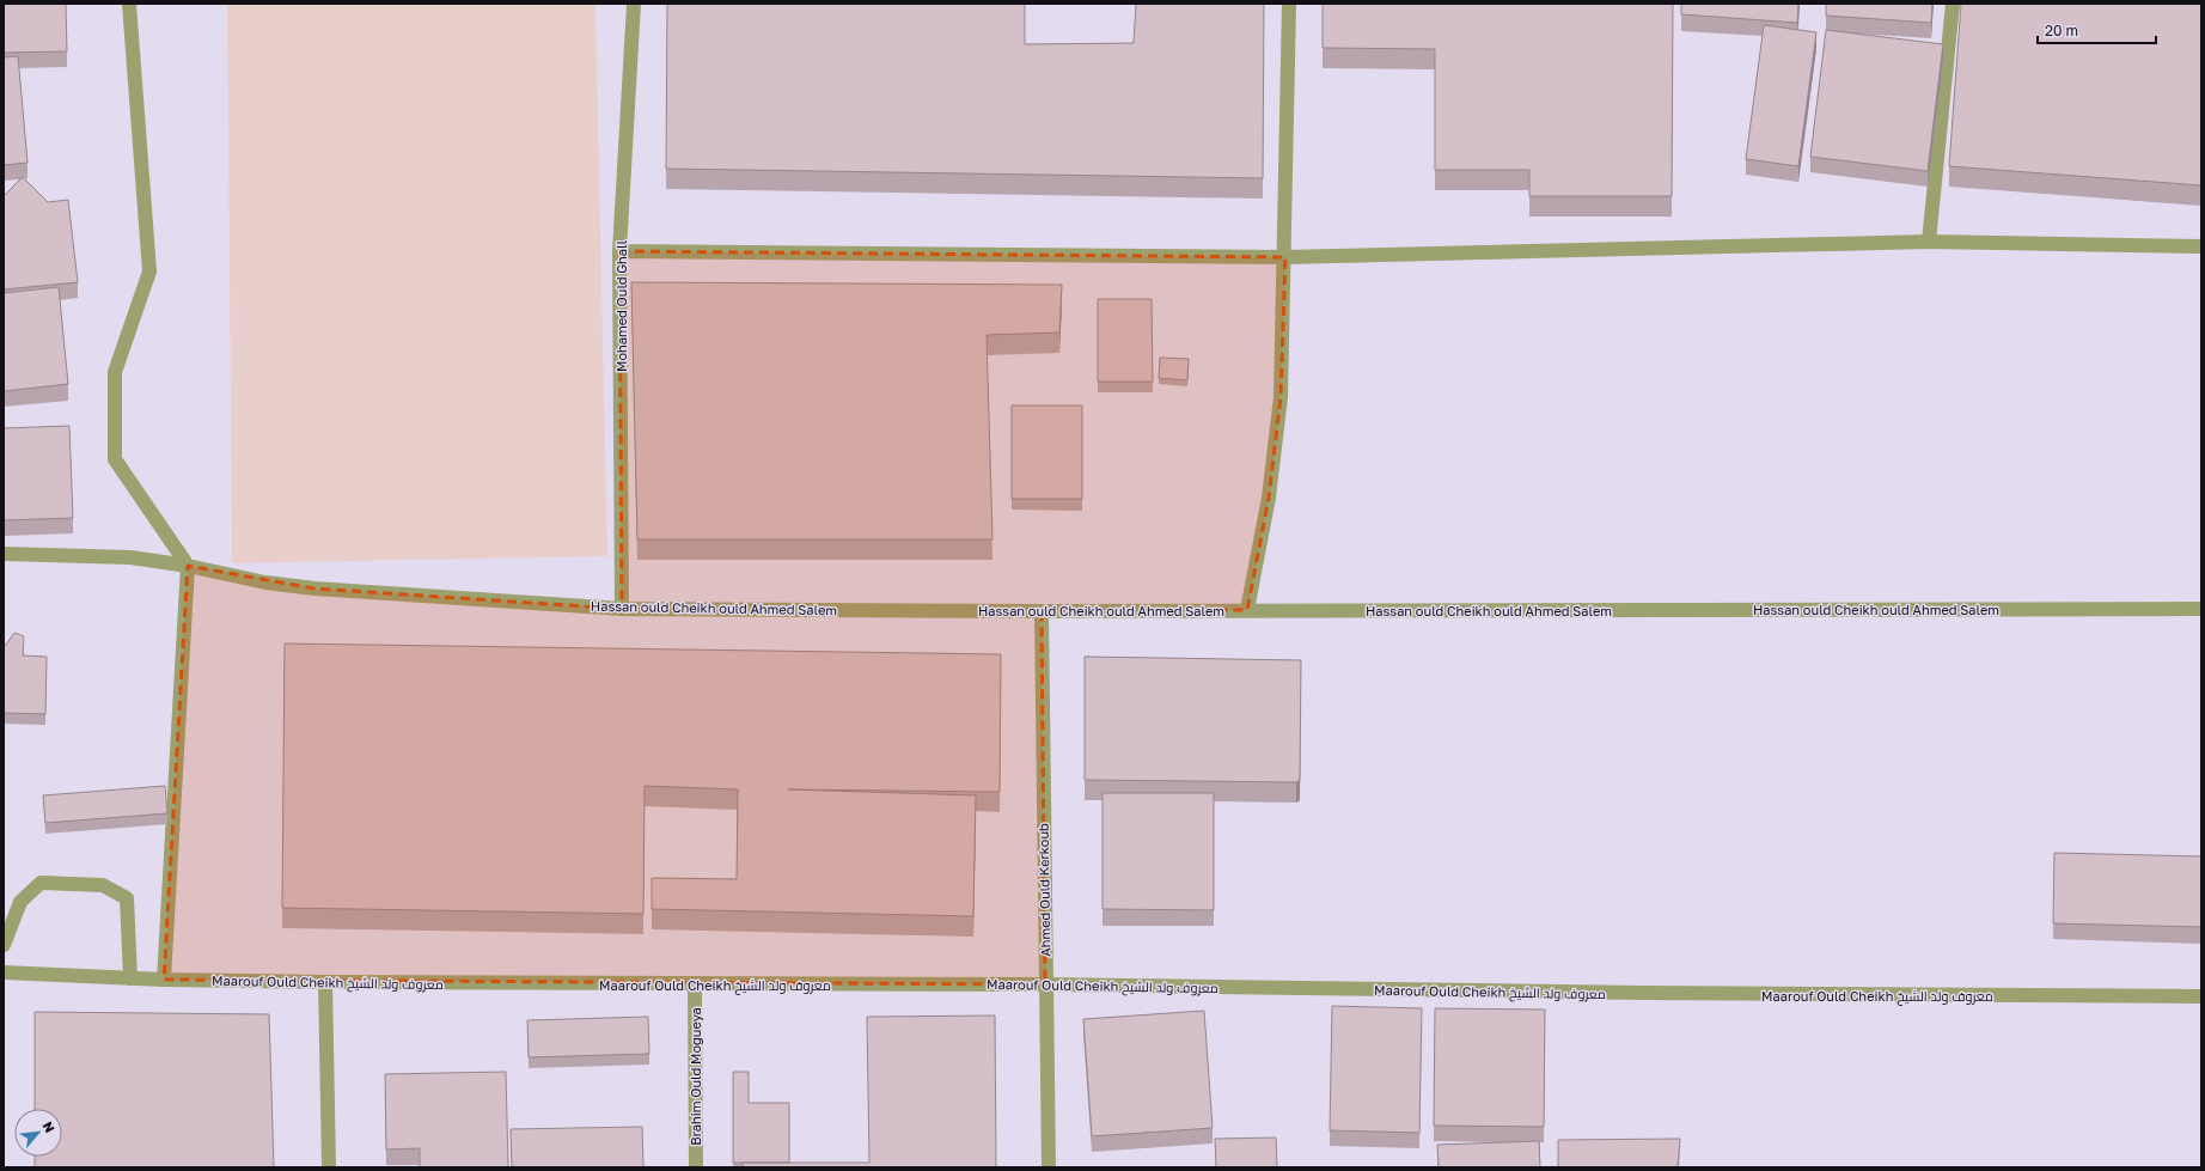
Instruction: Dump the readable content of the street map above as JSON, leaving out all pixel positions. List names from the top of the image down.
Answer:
{
  "streets": {
    "street": [
      "Mohamed Ould Ghall",
      "Hassan ould Cheikh ould Ahmed Salem",
      "Ahmed Ould Kerkoub",
      "Maarouf Ould Cheikh معروف ولد الشيخ",
      "Brahim Ould Mogueya"
    ]
  },
  "crossings": [
    ["Mohamed Ould Ghall", "Hassan ould Cheikh ould Ahmed Salem"],
    ["Hassan ould Cheikh ould Ahmed Salem", "Ahmed Ould Kerkoub"],
    ["Ahmed Ould Kerkoub", "Maarouf Ould Cheikh معروف ولد الشيخ"],
    ["Maarouf Ould Cheikh معروف ولد الشيخ", "Brahim Ould Mogueya"]
  ],
  "scale_bar": "20 m",
  "north": "top right"
}
